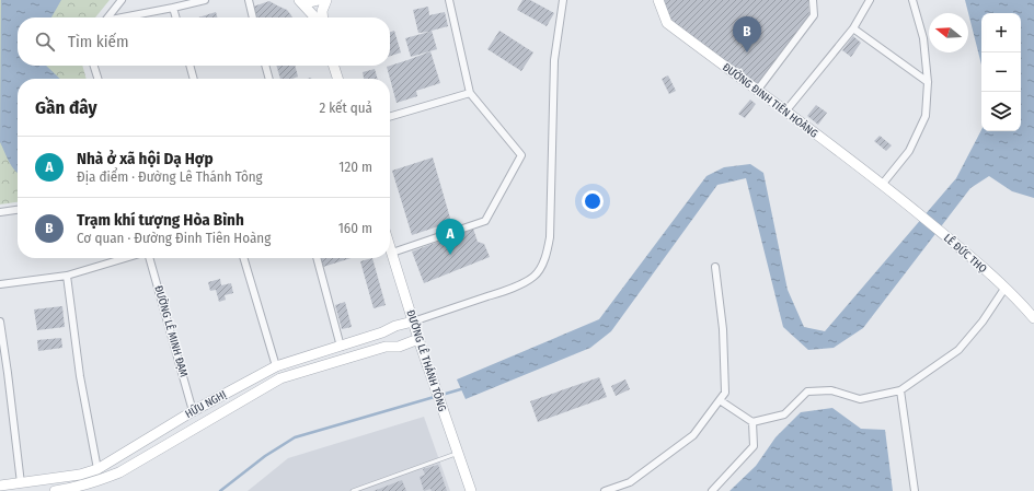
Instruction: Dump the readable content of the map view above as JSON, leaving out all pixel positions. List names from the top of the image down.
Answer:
{
  "streets": {
    "main road": [
      "ĐƯỜNG ĐINH TIÊN HOÀNG",
      "LÊ ĐỨC THỌ",
      "ĐƯỜNG LÊ THÁNH TÔNG",
      "HỮU NGHỊ"
    ],
    "street": ["ĐƯỜNG LÊ MINH ĐẠM"]
  },
  "crossings": [
    ["ĐƯỜNG ĐINH TIÊN HOÀNG", "LÊ ĐỨC THỌ"],
    ["ĐƯỜNG LÊ MINH ĐẠM", "HỮU NGHỊ"],
    ["ĐƯỜNG LÊ THÁNH TÔNG", "HỮU NGHỊ"]
  ],
  "north": "left",
  "page": {
    "map_buttons": ["+", "−"],
    "pins": ["B", "A"],
    "search": "Tìm kiếm",
    "heading": ["Gần đây", "2 kết quả"],
    "list": [
      {
        "mark": "A",
        "name": "Nhà ở xã hội Dạ Hợp",
        "note": "Địa điểm · Đường Lê Thánh Tông",
        "value": "120 m"
      },
      {
        "mark": "B",
        "name": "Trạm khí tượng Hòa Bình",
        "note": "Cơ quan · Đường Đinh Tiên Hoàng",
        "value": "160 m"
      }
    ]
  }
}
